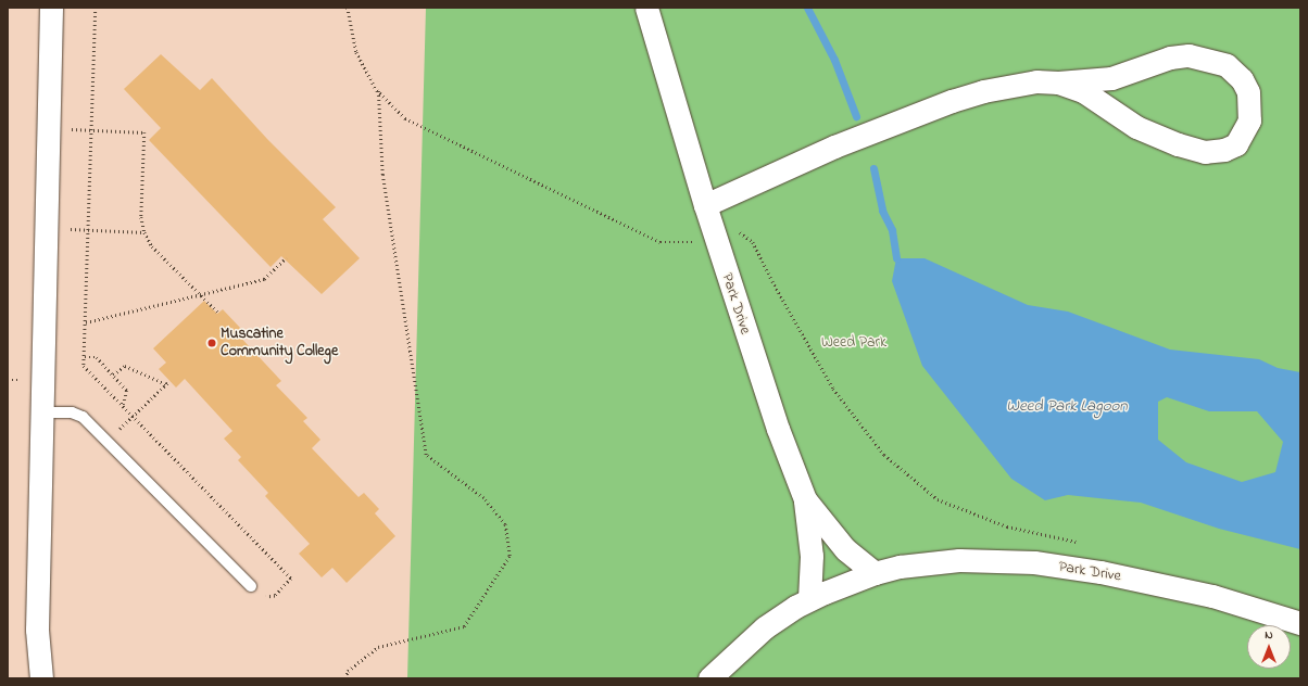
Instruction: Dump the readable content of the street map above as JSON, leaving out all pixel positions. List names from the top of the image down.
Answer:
{
  "streets": {
    "street": ["Park Drive"]
  },
  "water": ["Weed Park Lagoon"],
  "parks": ["Weed Park"],
  "places": ["Muscatine Community College"],
  "north": "top"
}
